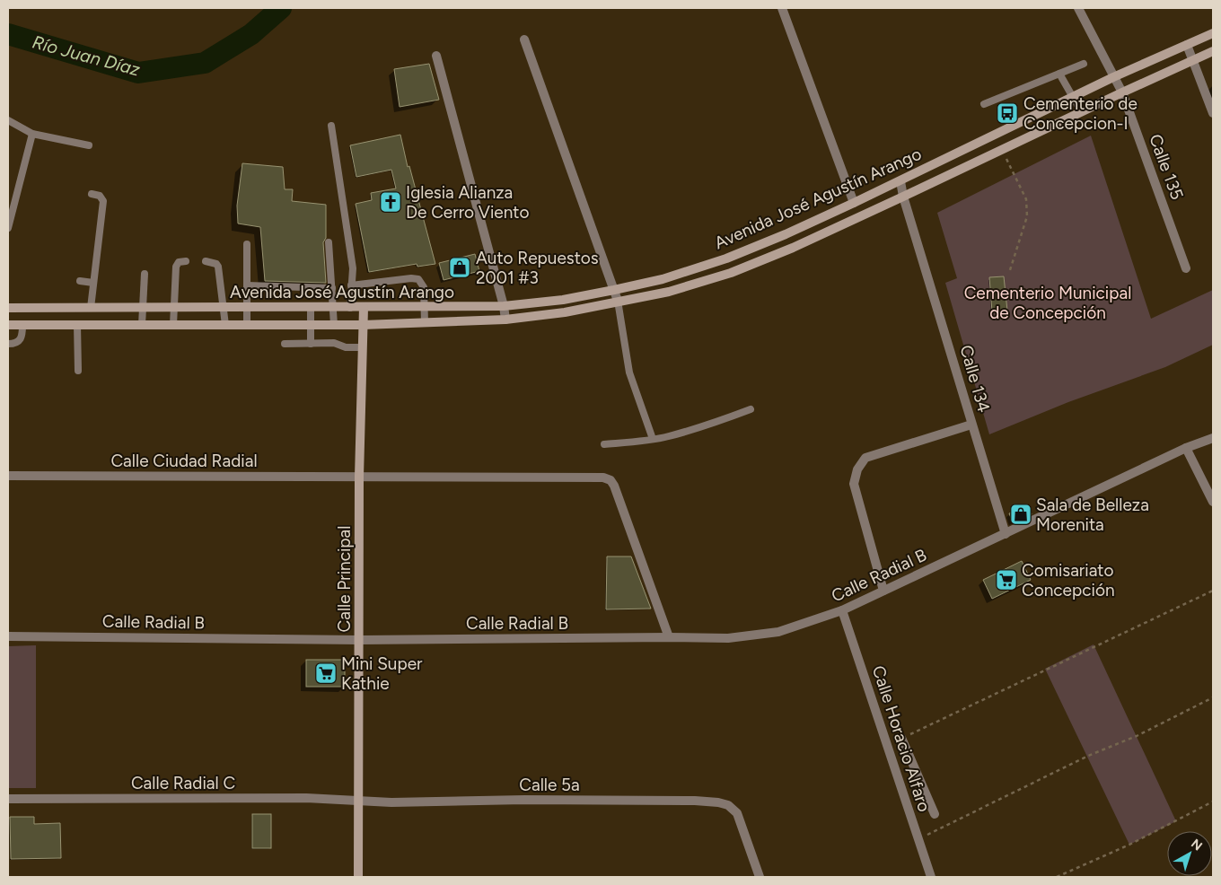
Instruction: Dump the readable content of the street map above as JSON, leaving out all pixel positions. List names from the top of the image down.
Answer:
{
  "streets": {
    "main road": ["Avenida José Agustín Arango", "Calle Principal"],
    "street": [
      "Calle 135",
      "Calle 134",
      "Calle Ciudad Radial",
      "Calle Radial B",
      "Calle Horacio Alfaro",
      "Calle Radial C",
      "Calle 5a"
    ]
  },
  "crossings": [
    ["Calle 135", "Avenida José Agustín Arango"],
    ["Avenida José Agustín Arango", "Calle 134"],
    ["Avenida José Agustín Arango", "Calle Principal"],
    ["Calle 134", "Calle Radial B"],
    ["Calle Ciudad Radial", "Calle Radial B"],
    ["Calle Ciudad Radial", "Calle Principal"],
    ["Calle Radial B", "Calle Principal"],
    ["Calle Radial B", "Calle Horacio Alfaro"],
    ["Calle Principal", "Calle Radial C"],
    ["Calle Principal", "Calle 5a"],
    ["Calle Radial C", "Calle 5a"]
  ],
  "water": ["Río Juan Díaz"],
  "parks": ["Cementerio Municipal de Concepción"],
  "places": {
    "bus stop": ["Cementerio de Concepcion-I"],
    "church": ["Iglesia Alianza De Cerro Viento"],
    "shop": ["Auto Repuestos 2001 #3", "Sala de Belleza Morenita"],
    "supermarket": ["Comisariato Concepción", "Mini Super Kathie"]
  },
  "north": "top right"
}
